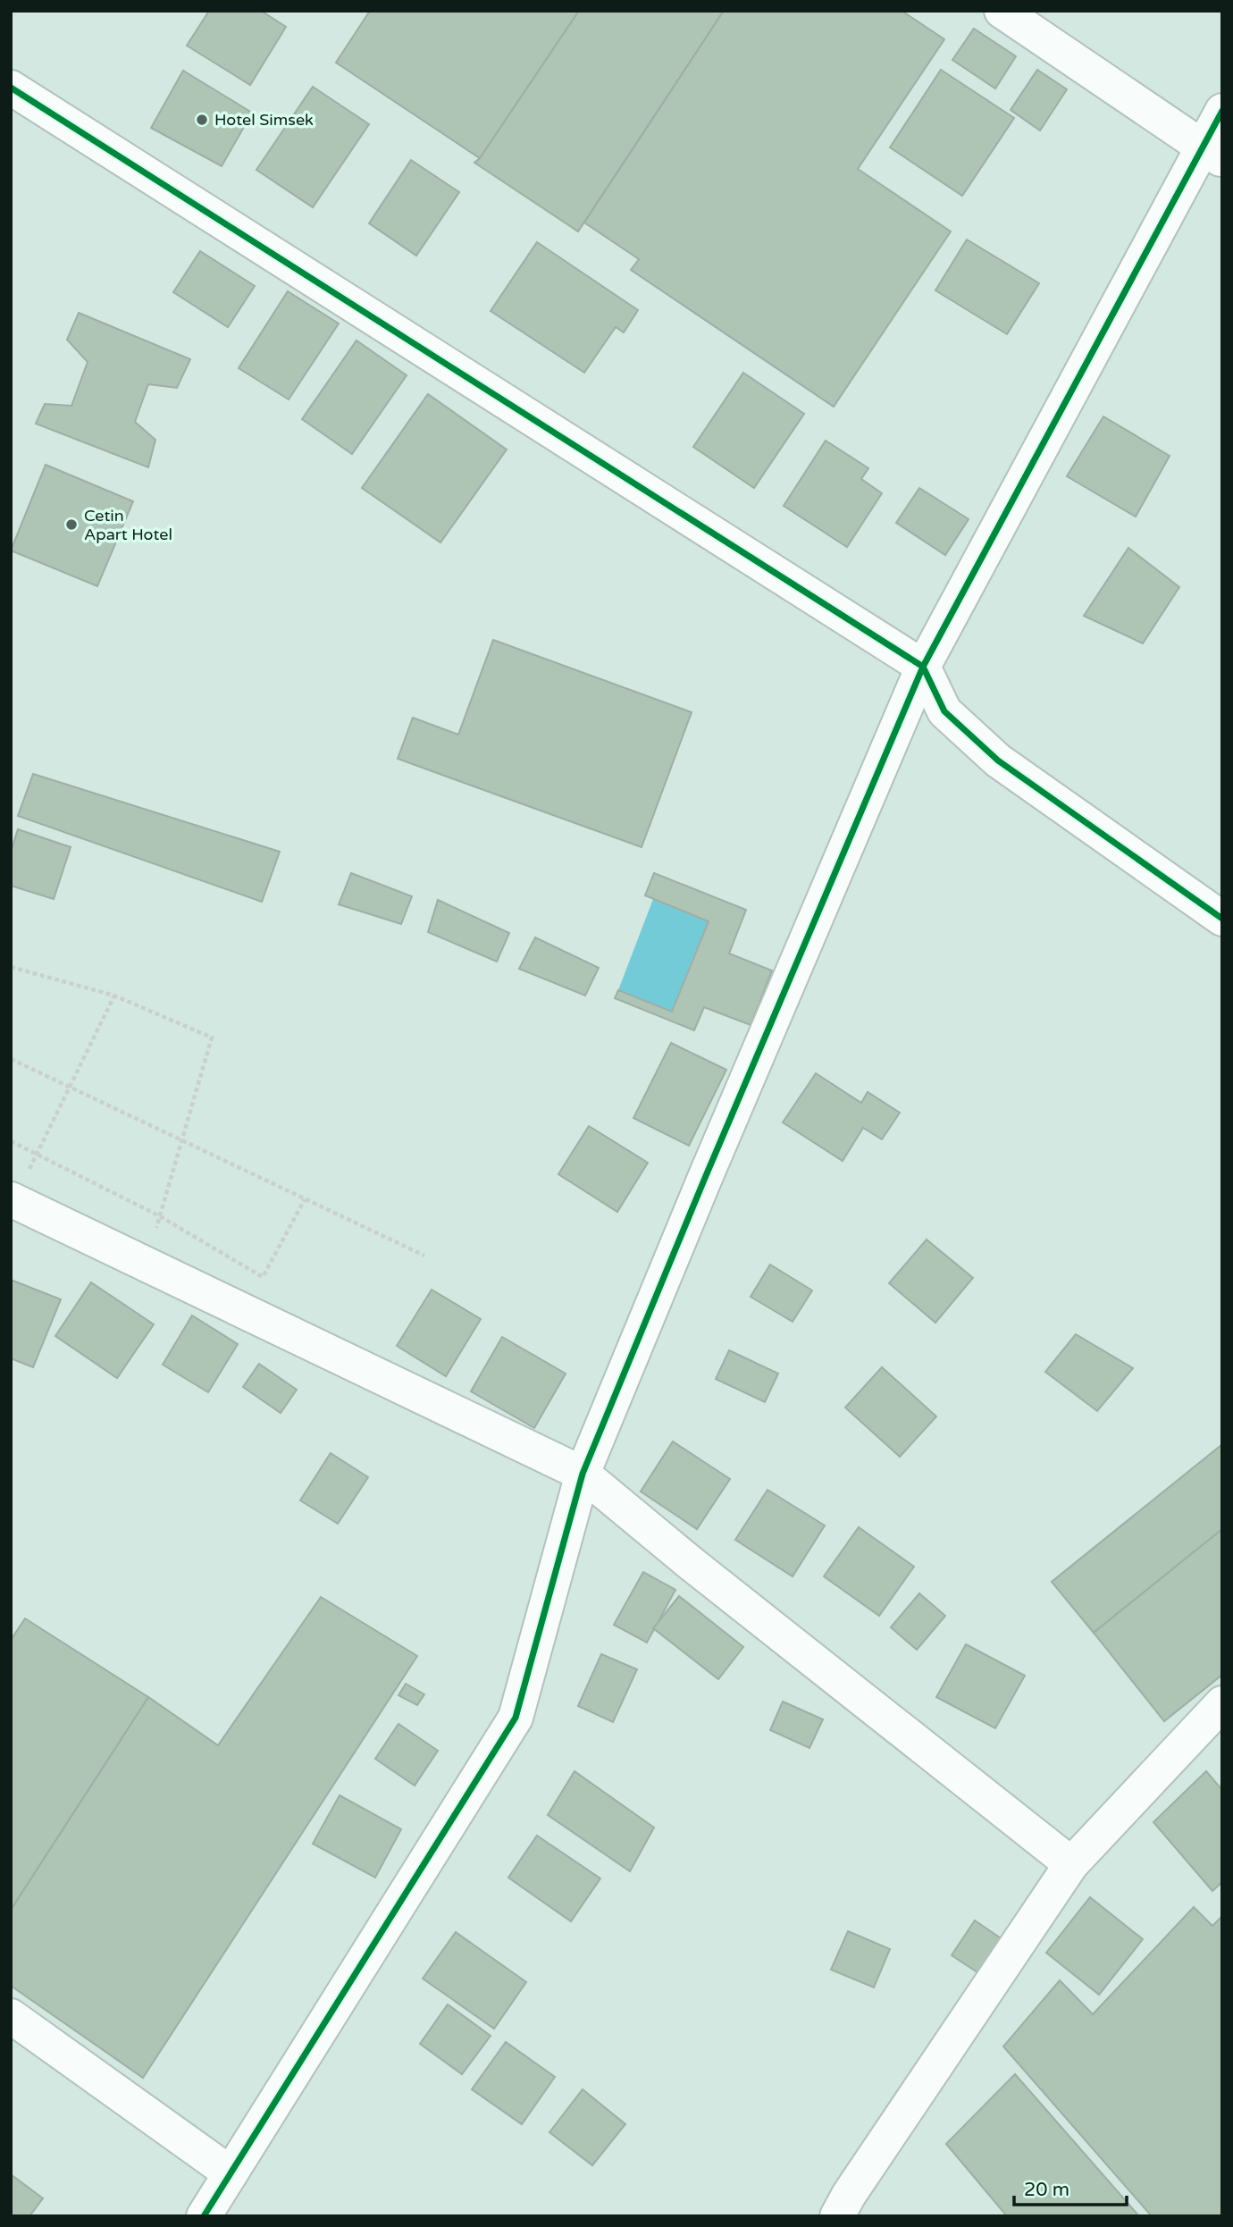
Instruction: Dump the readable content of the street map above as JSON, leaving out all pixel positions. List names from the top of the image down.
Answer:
{
  "places": ["Hotel Simsek", "Cetin Apart Hotel"],
  "scale_bar": "20 m"
}
